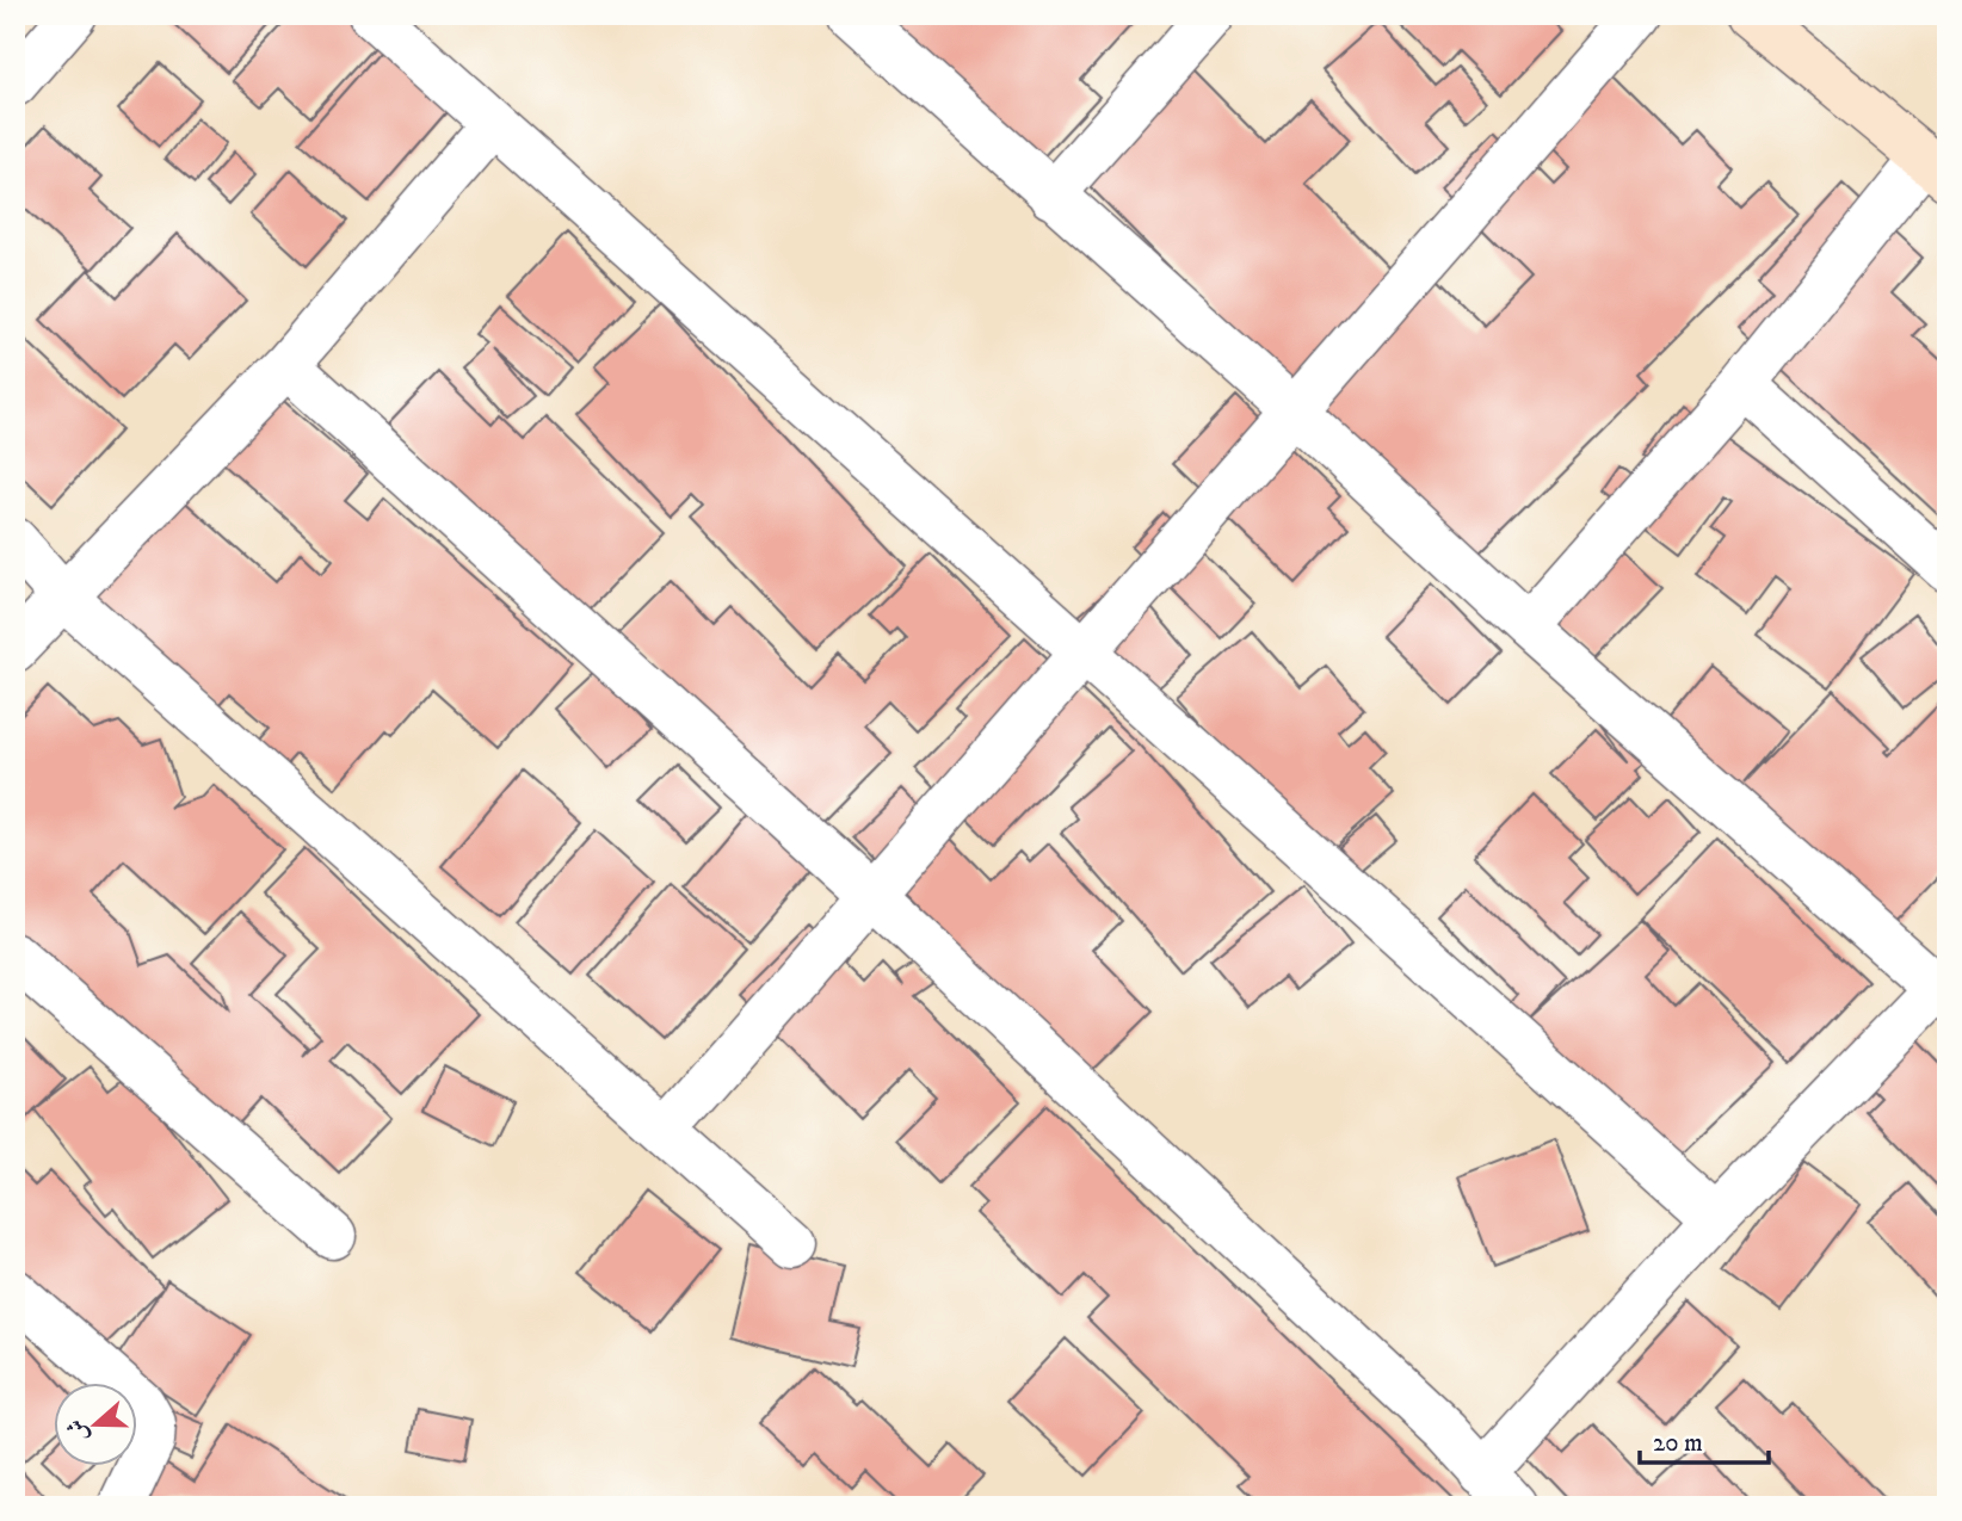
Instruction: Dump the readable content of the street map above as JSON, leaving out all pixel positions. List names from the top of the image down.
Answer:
{
  "scale_bar": "20 m",
  "north": "left"
}
